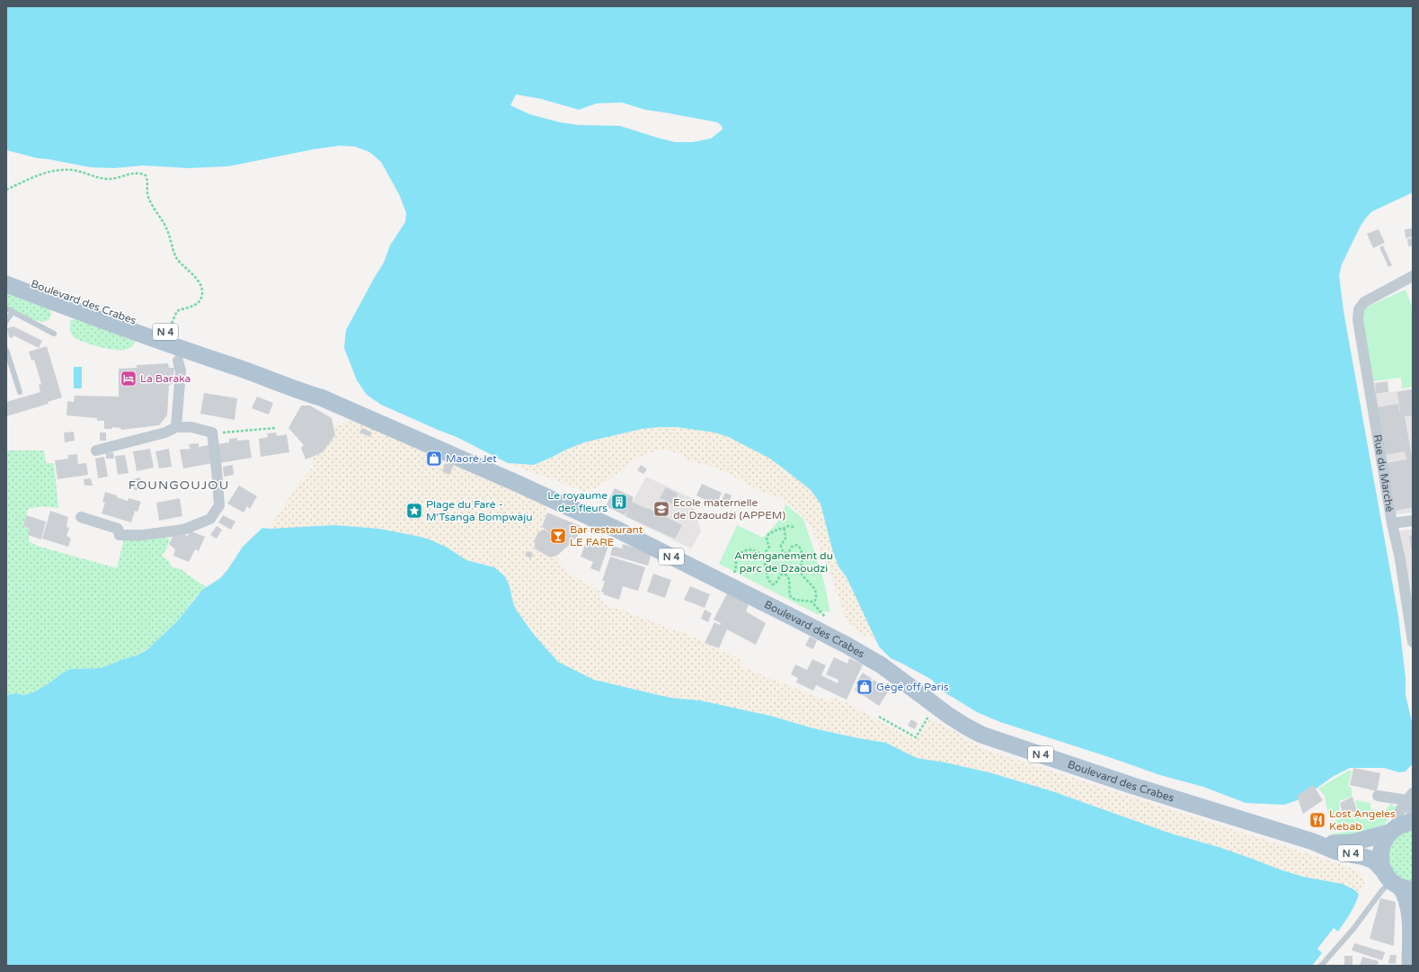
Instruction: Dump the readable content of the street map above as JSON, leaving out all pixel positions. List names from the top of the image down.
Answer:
{
  "streets": {
    "main road": ["Boulevard des Crabes", "N 4"],
    "street": ["Rue du Marché"]
  },
  "crossings": [
    ["Boulevard des Crabes", "N 4"]
  ],
  "districts": ["FOUNGOUJOU"],
  "parks": ["Aménganement du parc de Dzaoudzi"],
  "places": {
    "hotel": ["La Baraka"],
    "shop": ["Maoré Jet", "Gégé off Paris"],
    "building": ["Le royaume des fleurs"],
    "school or university": ["Ecole maternelle de Dzaoudzi (APPEM)"],
    "place": ["Plage du Faré - M'Tsanga Bompwaju"],
    "bar": ["Bar restaurant LE FARE"],
    "restaurant": ["Lost Angeles Kebab"]
  }
}
